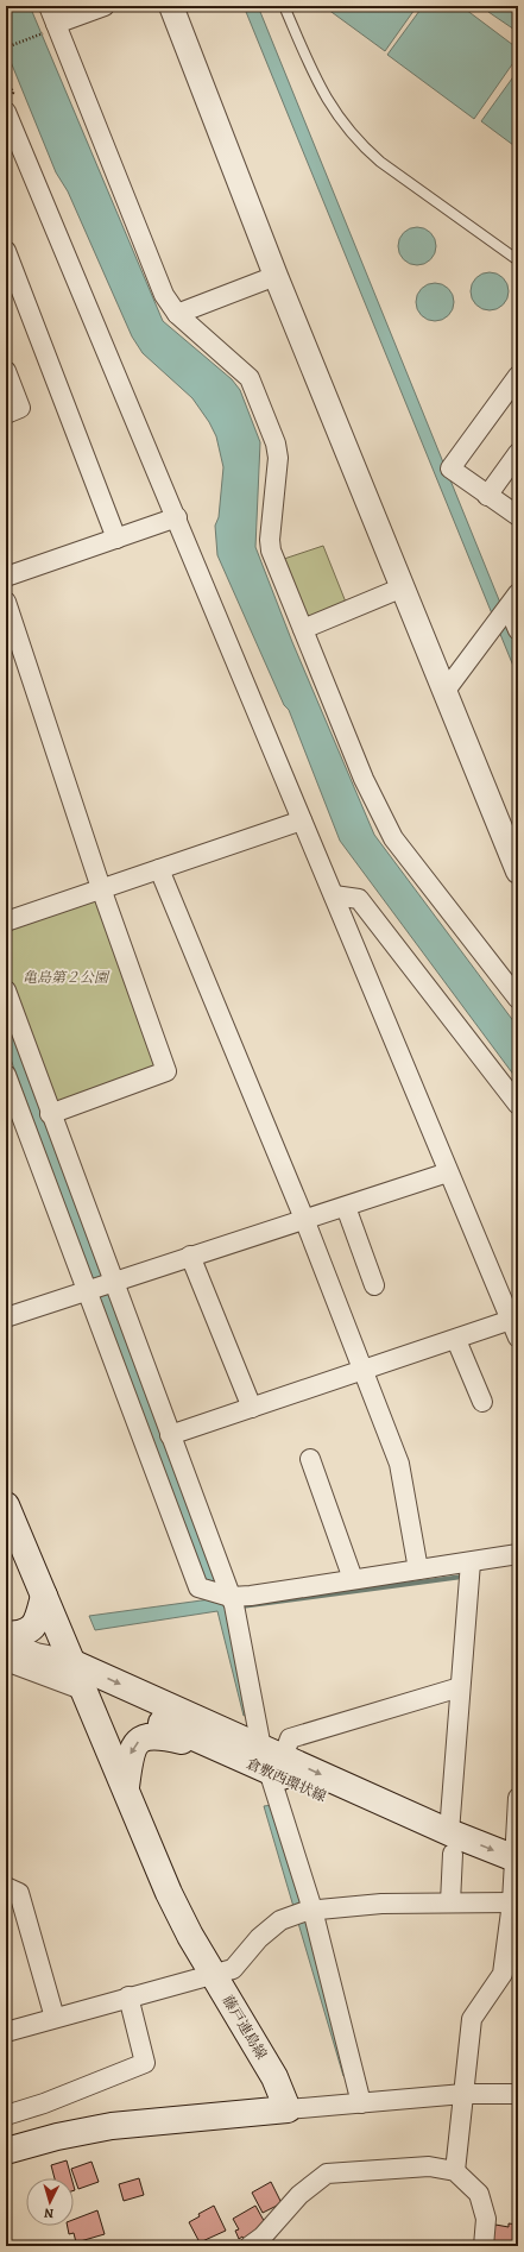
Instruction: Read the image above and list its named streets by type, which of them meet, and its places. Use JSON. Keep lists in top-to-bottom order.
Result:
{
  "streets": {
    "main road": ["倉敷西環状線", "藤戸連島線"]
  },
  "crossings": [
    ["倉敷西環状線", "藤戸連島線"]
  ],
  "parks": ["亀島第２公園"],
  "north": "bottom"
}
